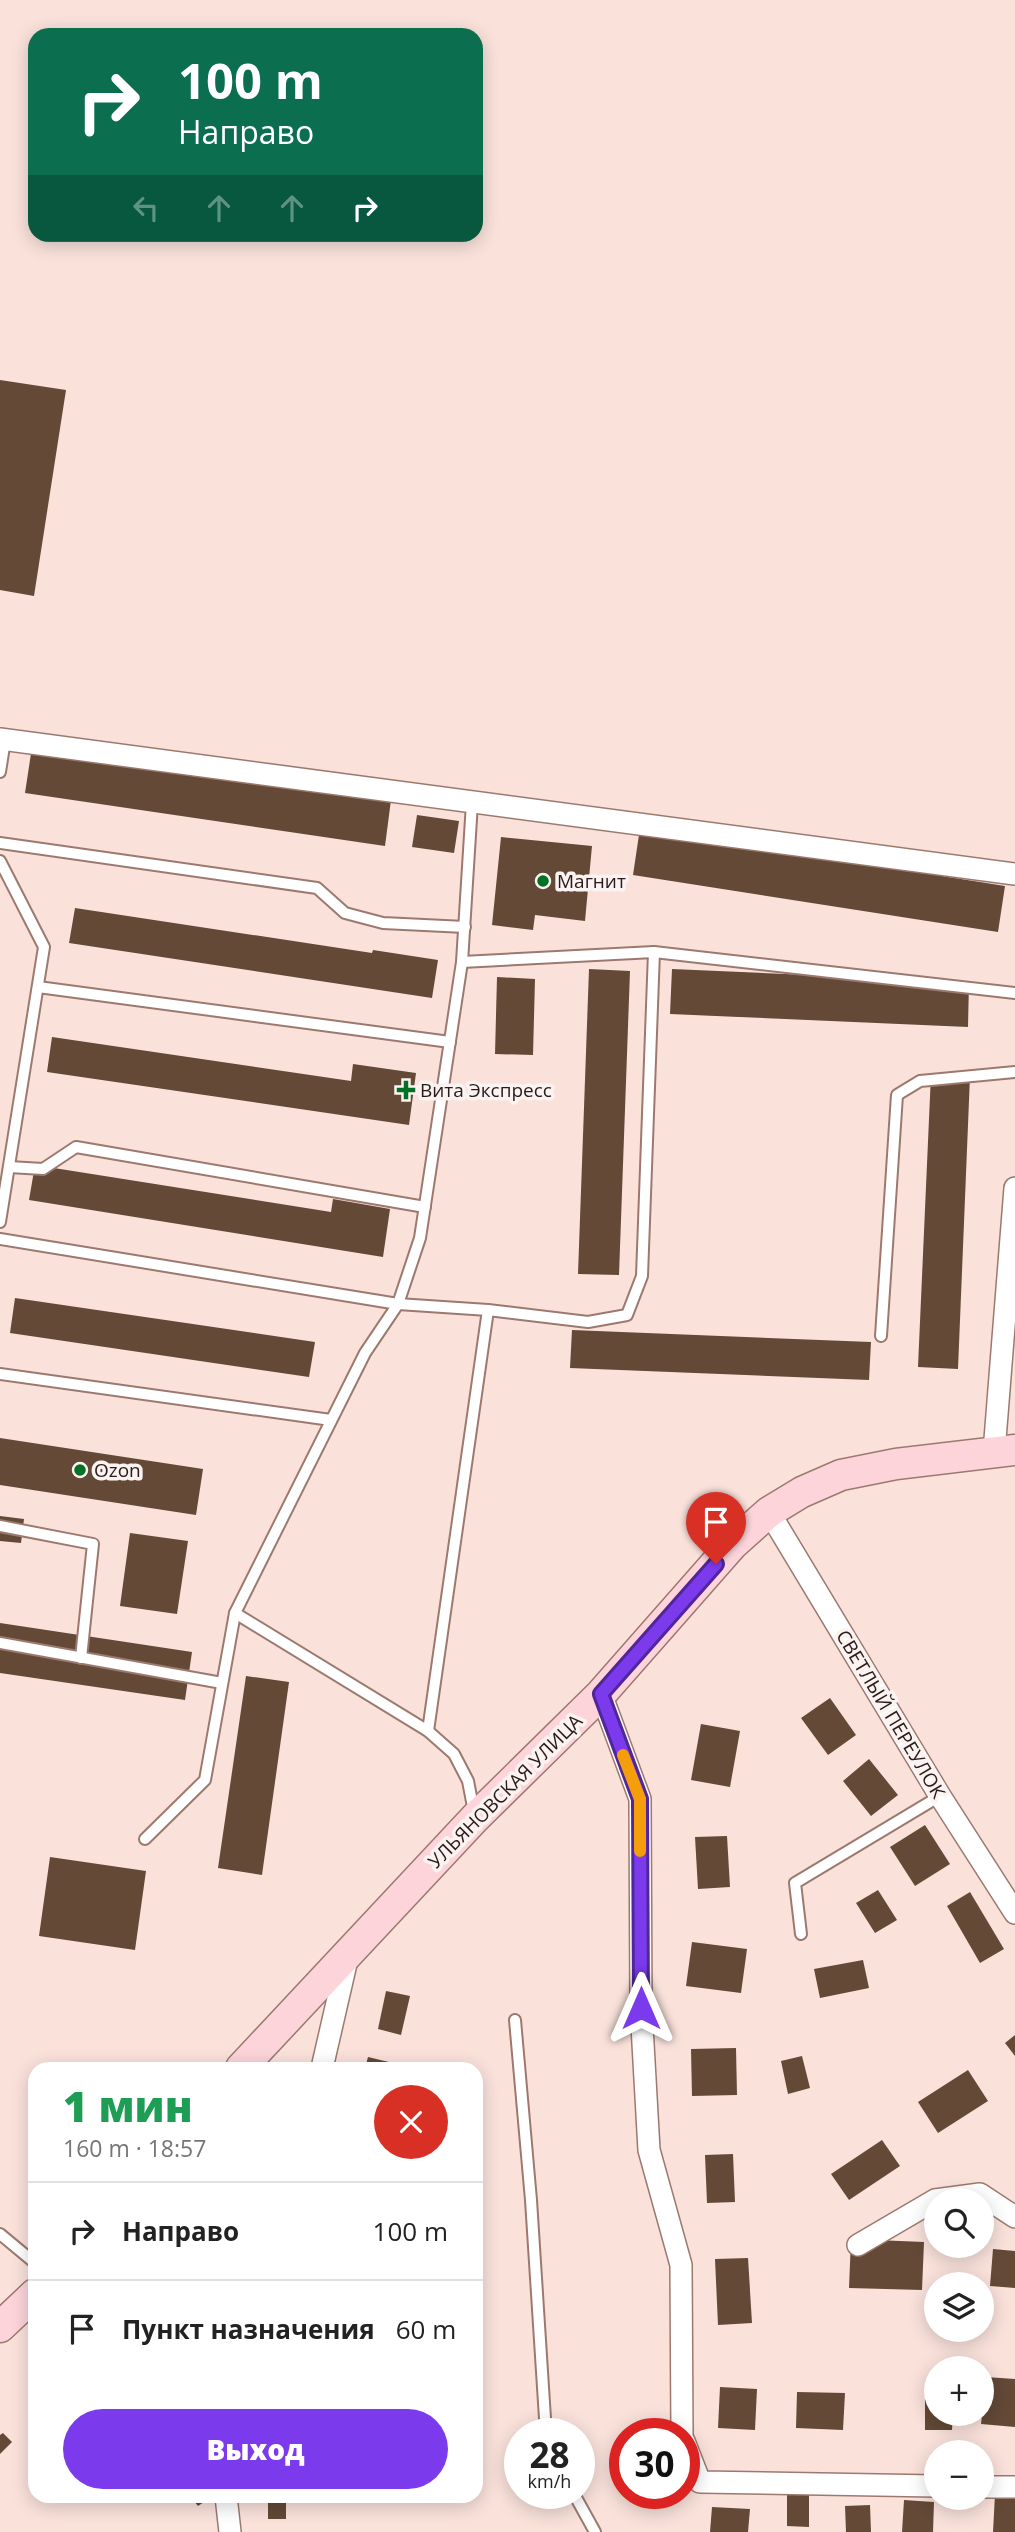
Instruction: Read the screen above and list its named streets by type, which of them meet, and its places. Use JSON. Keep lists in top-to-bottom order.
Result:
{
  "streets": {
    "street": ["СВЕТЛЫЙ ПЕРЕУЛОК", "УЛЬЯНОВСКАЯ УЛИЦА"]
  },
  "crossings": [
    ["СВЕТЛЫЙ ПЕРЕУЛОК", "УЛЬЯНОВСКАЯ УЛИЦА"]
  ],
  "places": {
    "other": ["Магнит", "Ozon"],
    "health": ["Вита Экспресс"]
  },
  "page": {
    "turn": ["100 m", "Направо"],
    "heading": ["1 мин", "160 m · 18:57"],
    "list": [
      {
        "name": "Направо",
        "value": "100 m"
      },
      {
        "name": "Пункт назначения",
        "value": "60 m"
      }
    ],
    "map_buttons": ["+", "−"],
    "buttons": "Выход",
    "speed": "28 km/h",
    "limit": "30"
  }
}
